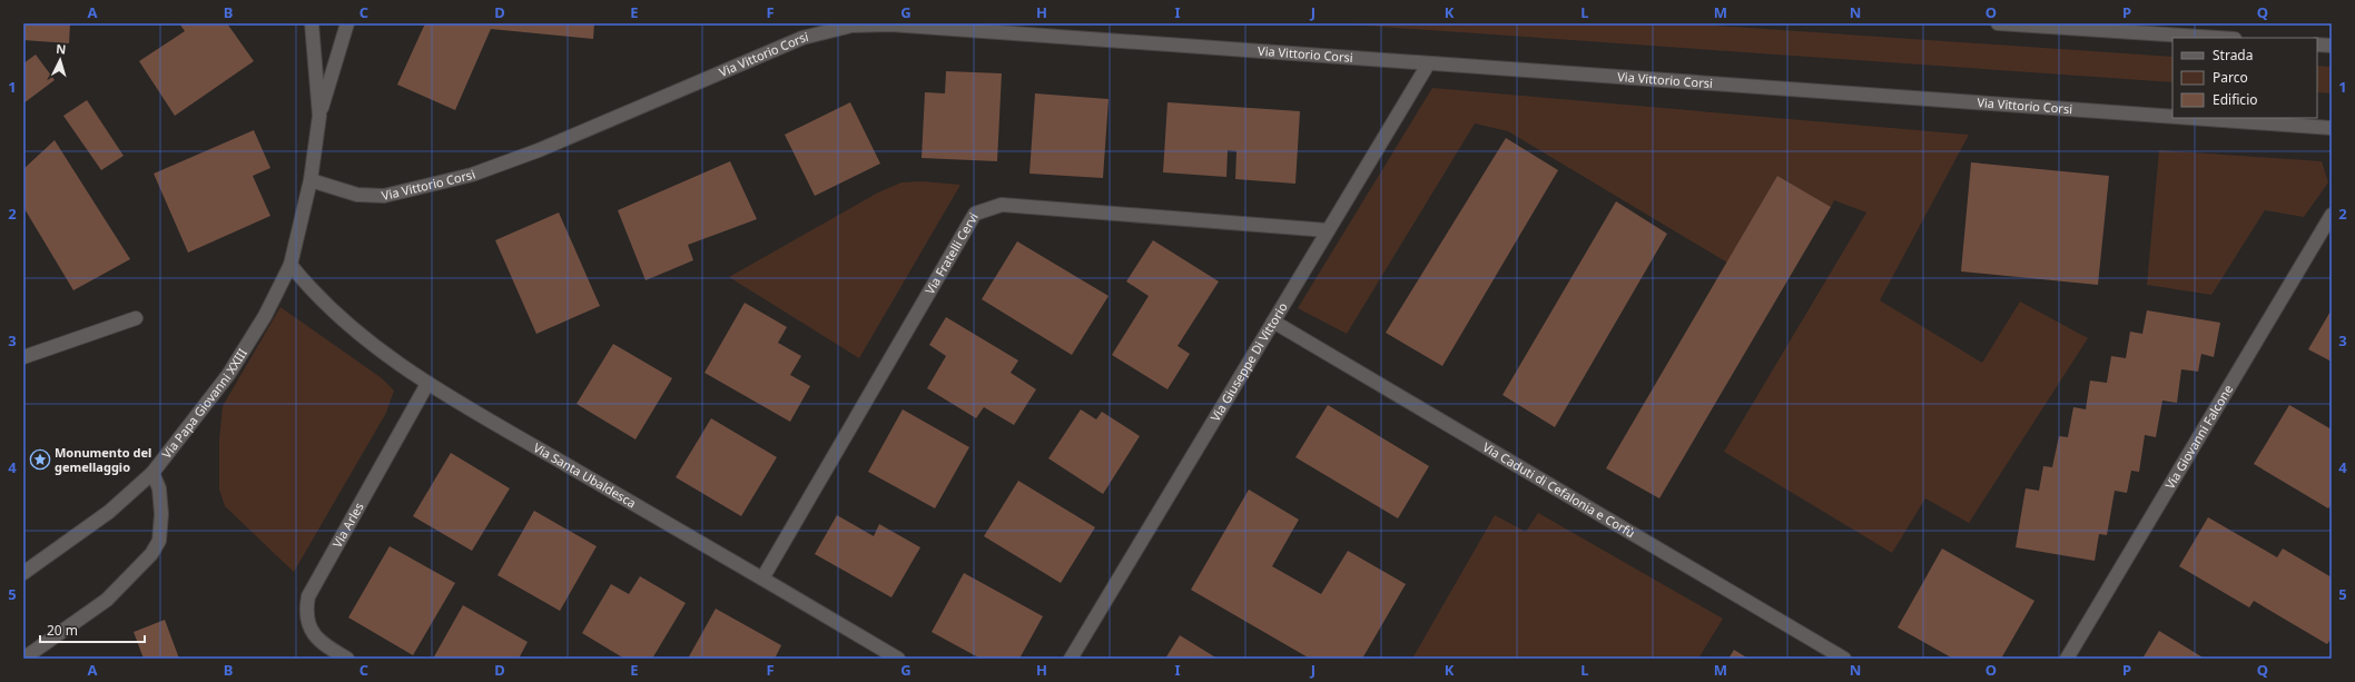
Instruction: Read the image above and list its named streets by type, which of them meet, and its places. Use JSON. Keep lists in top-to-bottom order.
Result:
{
  "streets": {
    "street": [
      "Via Vittorio Corsi",
      "Via Fratelli Cervi",
      "Via Giuseppe Di Vittorio",
      "Via Papa Giovanni XXIII",
      "Via Giovanni Falcone",
      "Via Santa Ubaldesca",
      "Via Caduti di Cefalonia e Corfù",
      "Via Arles"
    ]
  },
  "crossings": [
    ["Via Vittorio Corsi", "Via Giuseppe Di Vittorio"],
    ["Via Vittorio Corsi", "Via Papa Giovanni XXIII"],
    ["Via Fratelli Cervi", "Via Giuseppe Di Vittorio"],
    ["Via Fratelli Cervi", "Via Santa Ubaldesca"],
    ["Via Giuseppe Di Vittorio", "Via Caduti di Cefalonia e Corfù"],
    ["Via Papa Giovanni XXIII", "Via Santa Ubaldesca"],
    ["Via Santa Ubaldesca", "Via Arles"]
  ],
  "places": {
    "place": ["Monumento del gemellaggio"]
  },
  "legend": ["Strada", "Parco", "Edificio"],
  "scale_bar": "20 m",
  "north": "top",
  "grid": {
    "columns": [
      "A",
      "B",
      "C",
      "D",
      "E",
      "F",
      "G",
      "H",
      "I",
      "J",
      "K",
      "L",
      "M",
      "N",
      "O",
      "P",
      "Q"
    ],
    "rows": [
      "1",
      "2",
      "3",
      "4",
      "5"
    ]
  }
}
